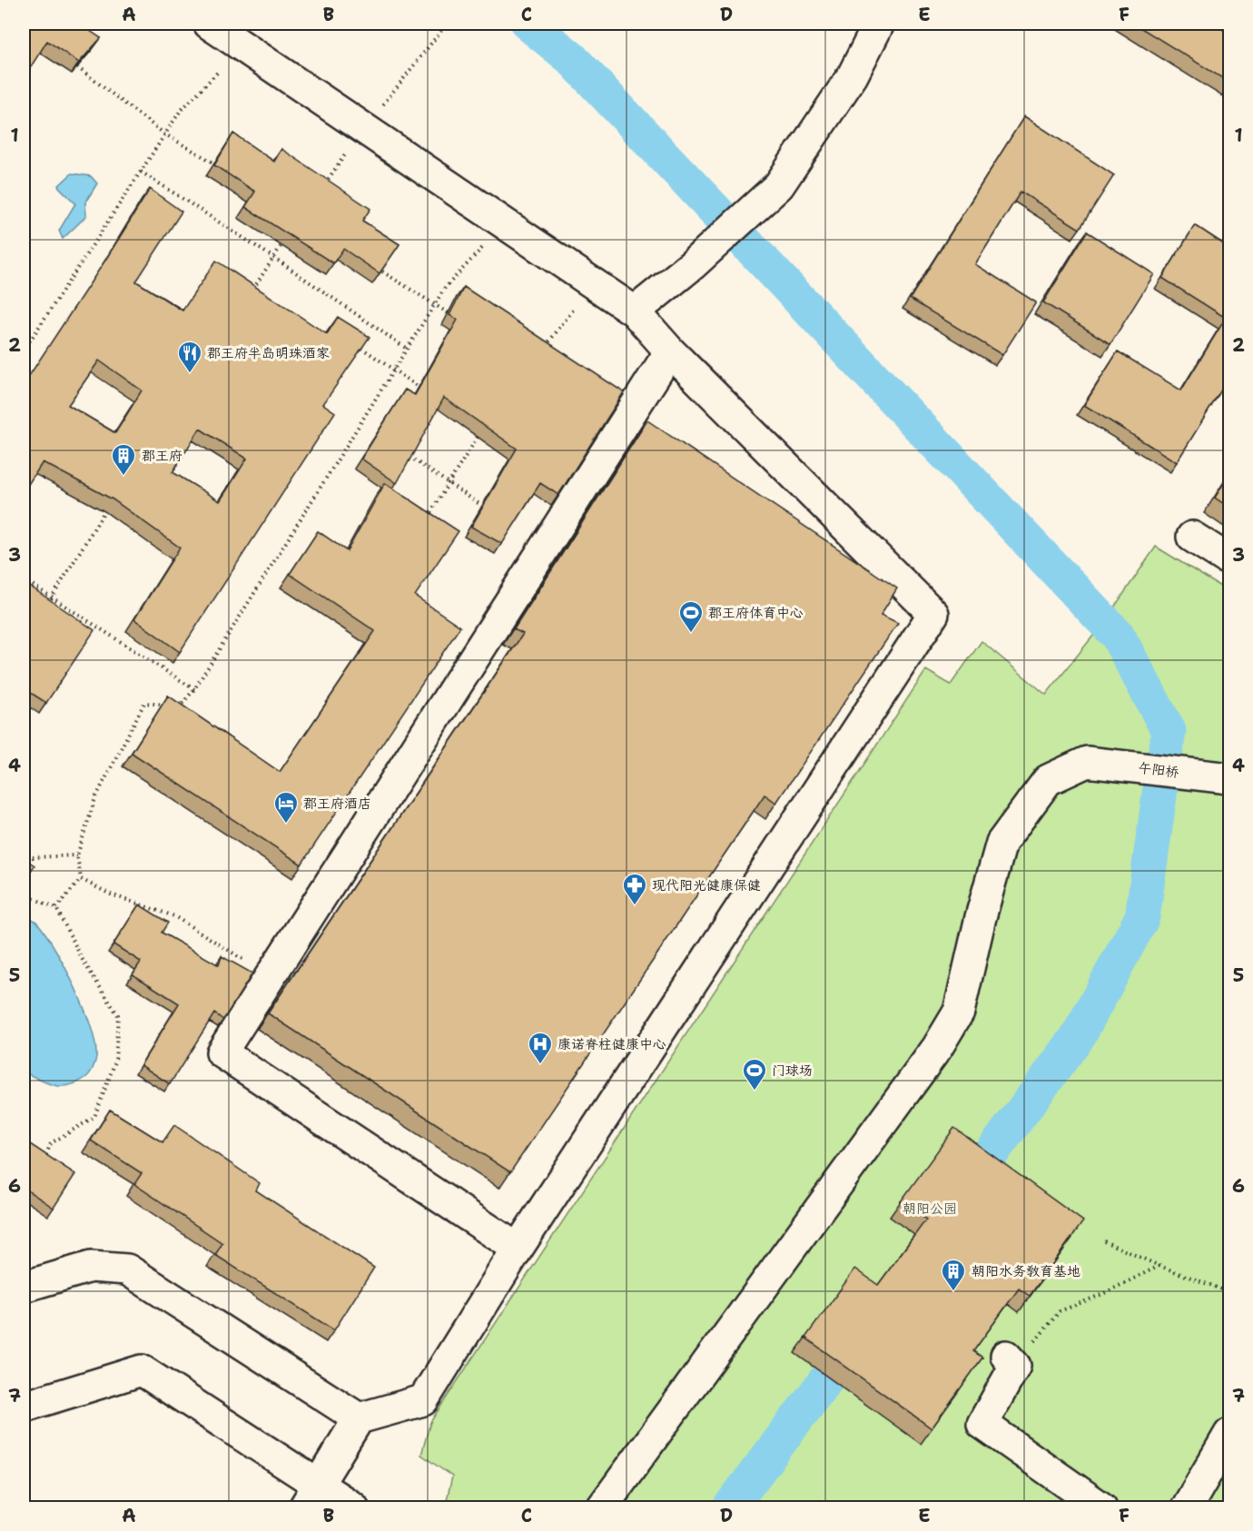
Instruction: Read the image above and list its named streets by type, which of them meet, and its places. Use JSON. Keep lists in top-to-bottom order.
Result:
{
  "streets": {
    "lane": ["午阳桥"]
  },
  "parks": ["朝阳公园"],
  "places": {
    "restaurant": ["郡王府半岛明珠酒家"],
    "building": ["郡王府", "朝阳水务教育基地"],
    "sports": ["郡王府体育中心", "门球场"],
    "hotel": ["郡王府酒店"],
    "pharmacy": ["现代阳光健康保健"],
    "hospital": ["康诺脊柱健康中心"]
  },
  "grid": {
    "columns": [
      "A",
      "B",
      "C",
      "D",
      "E",
      "F"
    ],
    "rows": [
      "1",
      "2",
      "3",
      "4",
      "5",
      "6",
      "7"
    ]
  }
}
